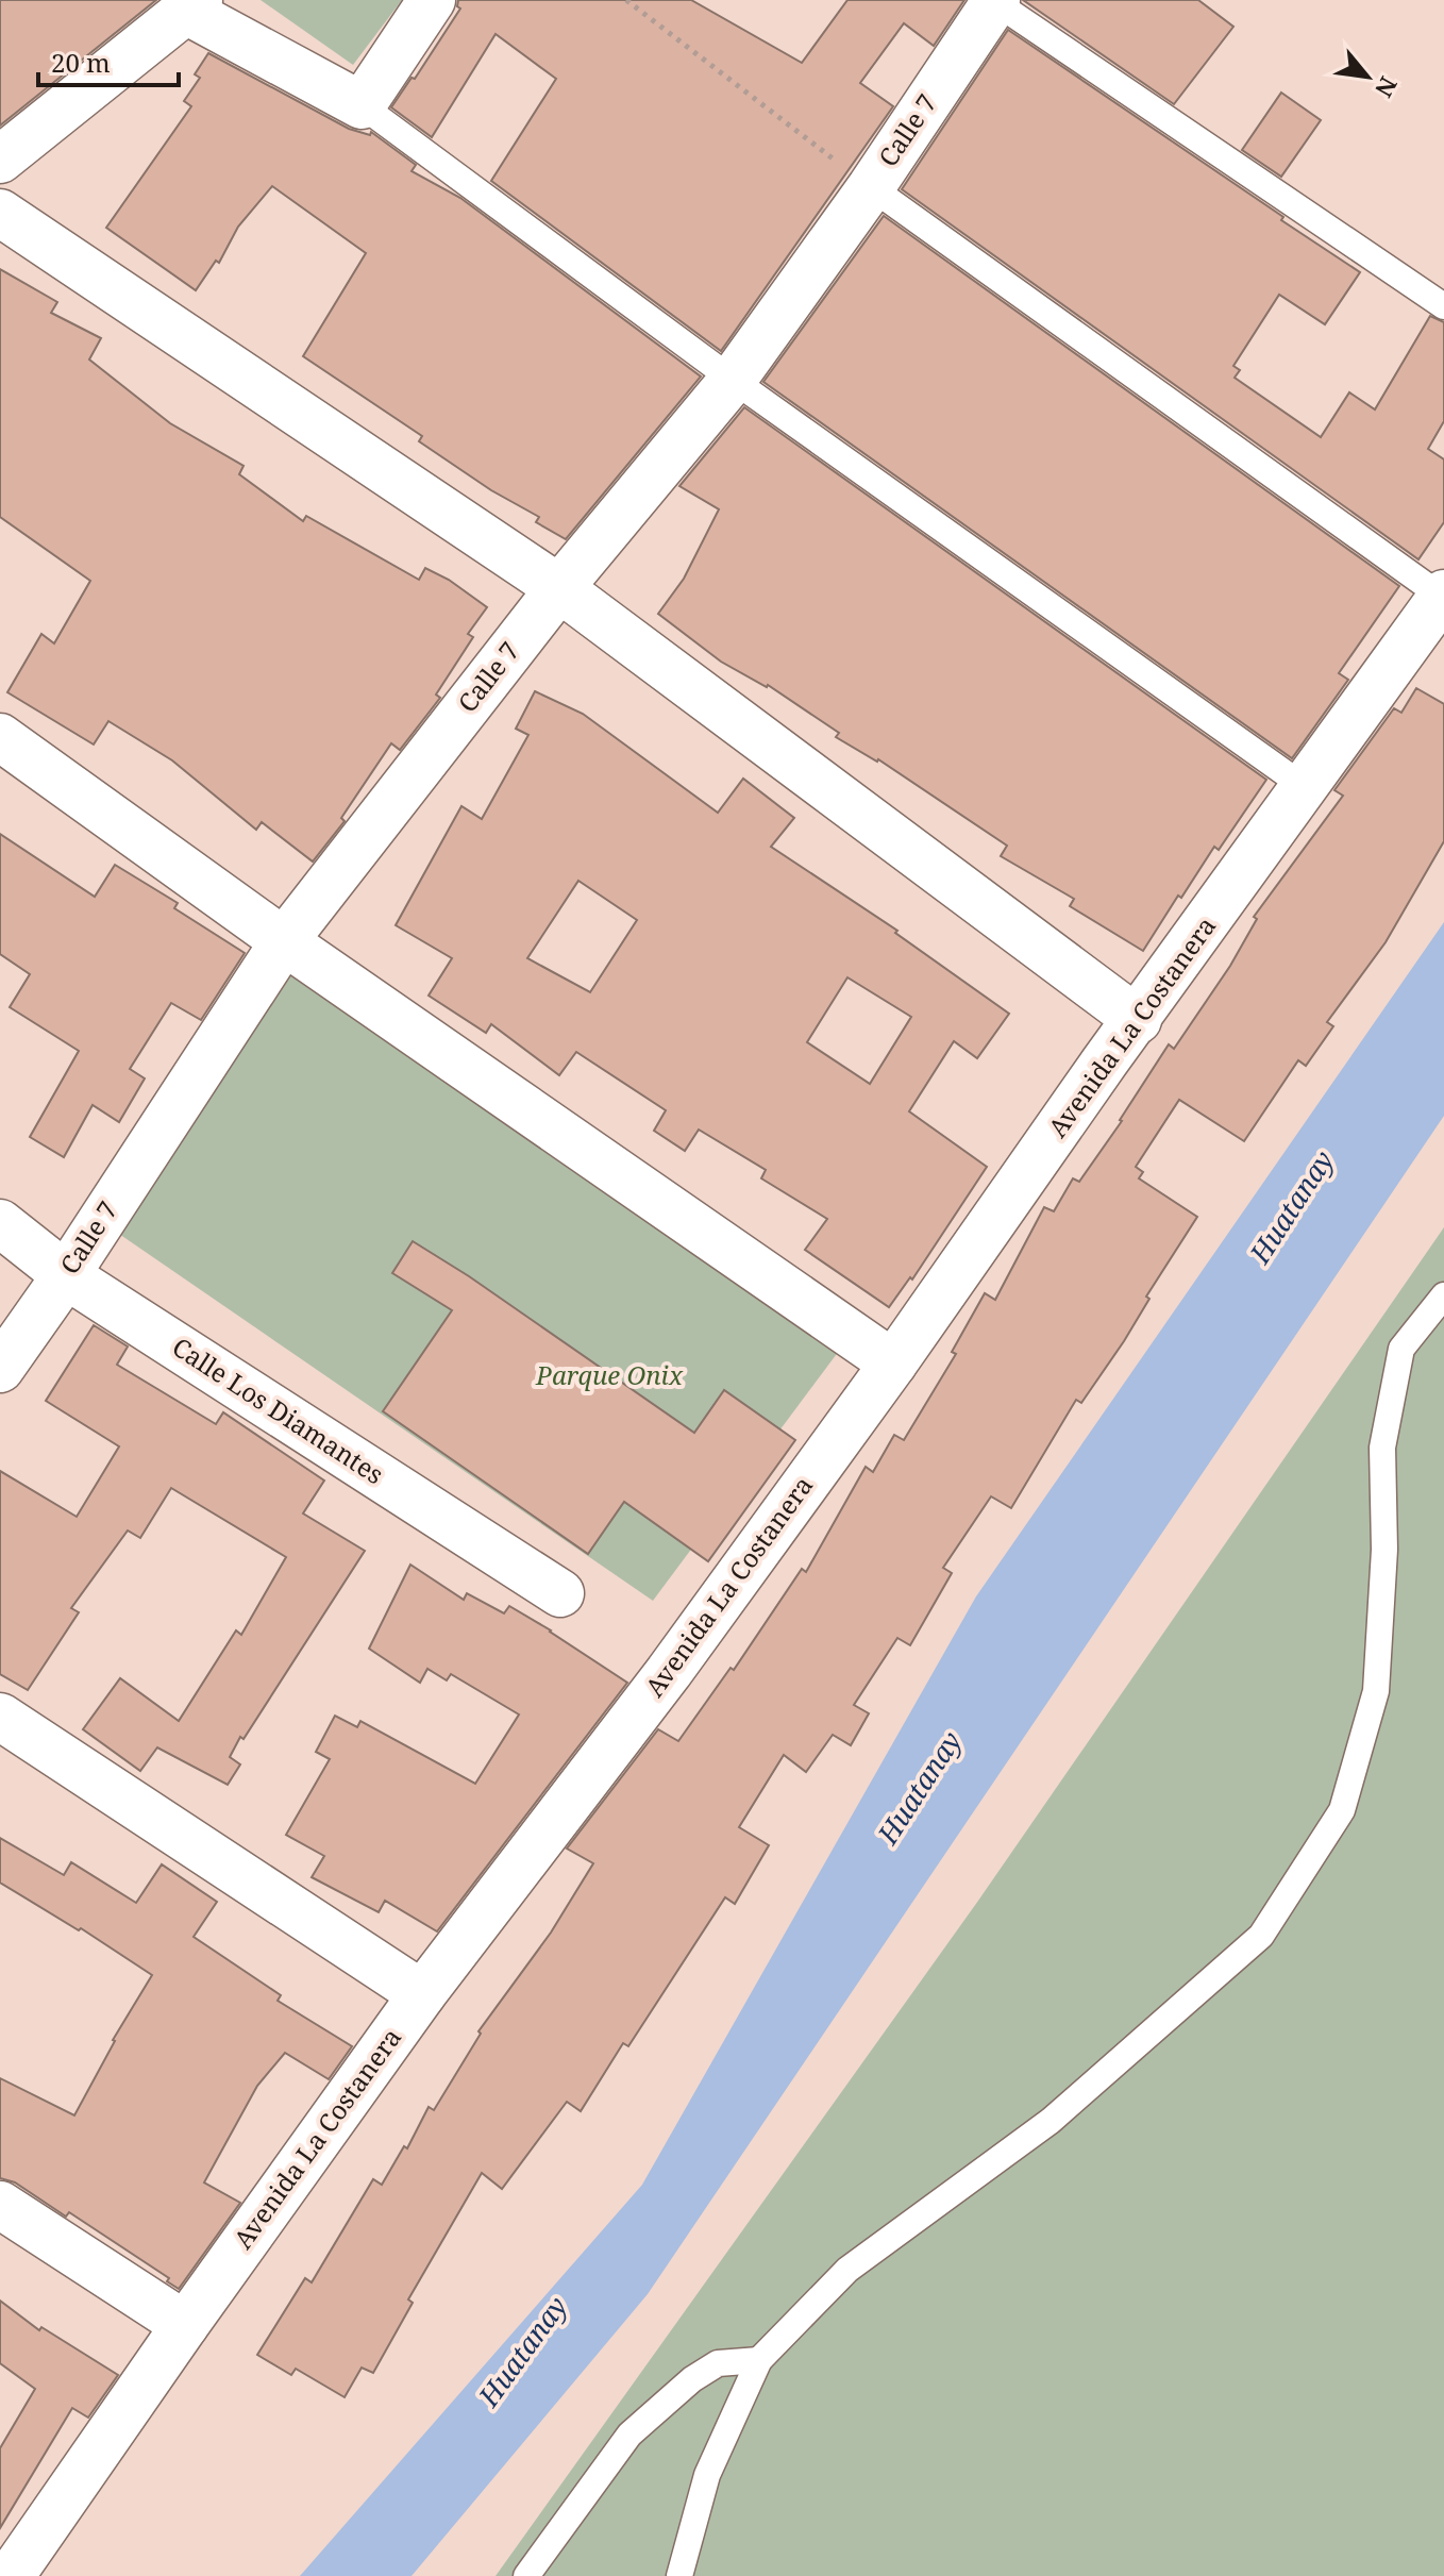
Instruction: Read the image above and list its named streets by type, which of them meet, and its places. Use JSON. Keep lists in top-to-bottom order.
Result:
{
  "streets": {
    "street": ["Calle 7", "Avenida La Costanera", "Calle Los Diamantes"]
  },
  "crossings": [
    ["Calle 7", "Calle Los Diamantes"]
  ],
  "water": ["Huatanay"],
  "parks": ["Parque Onix"],
  "scale_bar": "20 m",
  "north": "bottom right"
}
